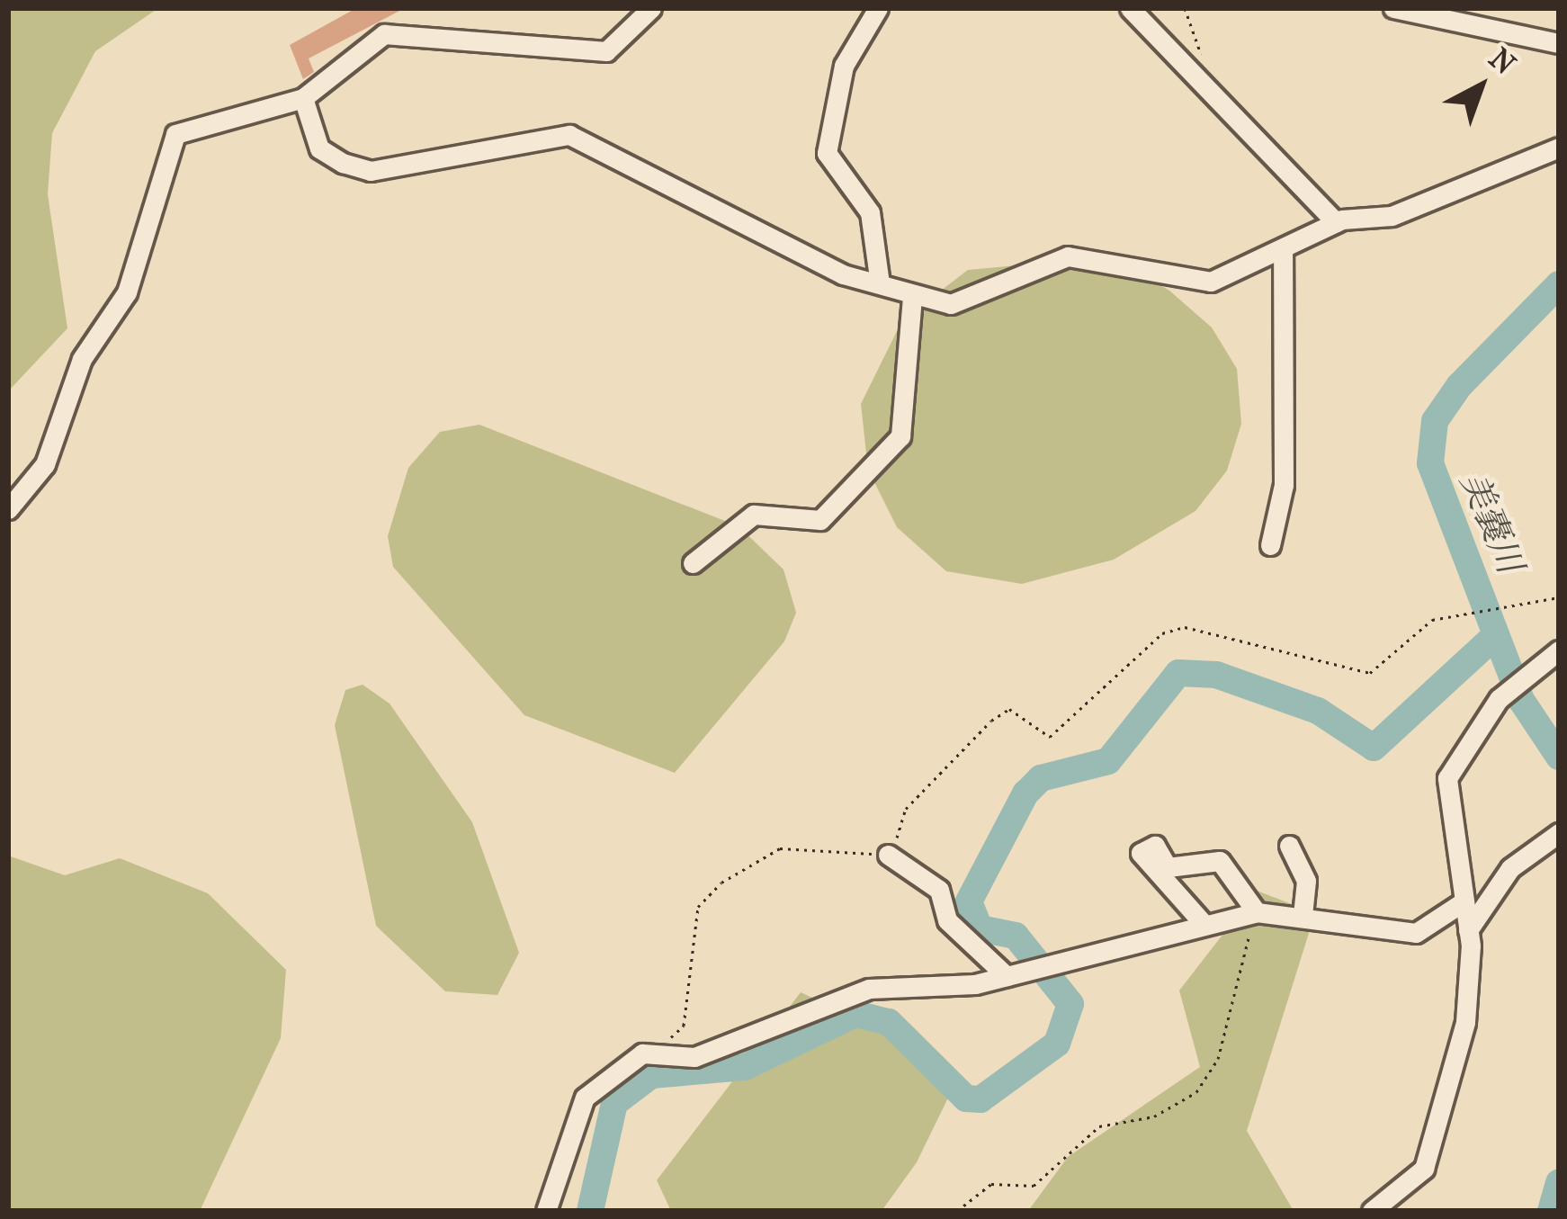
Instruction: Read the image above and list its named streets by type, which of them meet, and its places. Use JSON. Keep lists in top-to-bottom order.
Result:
{
  "water": ["美嚢川"],
  "north": "top right"
}
